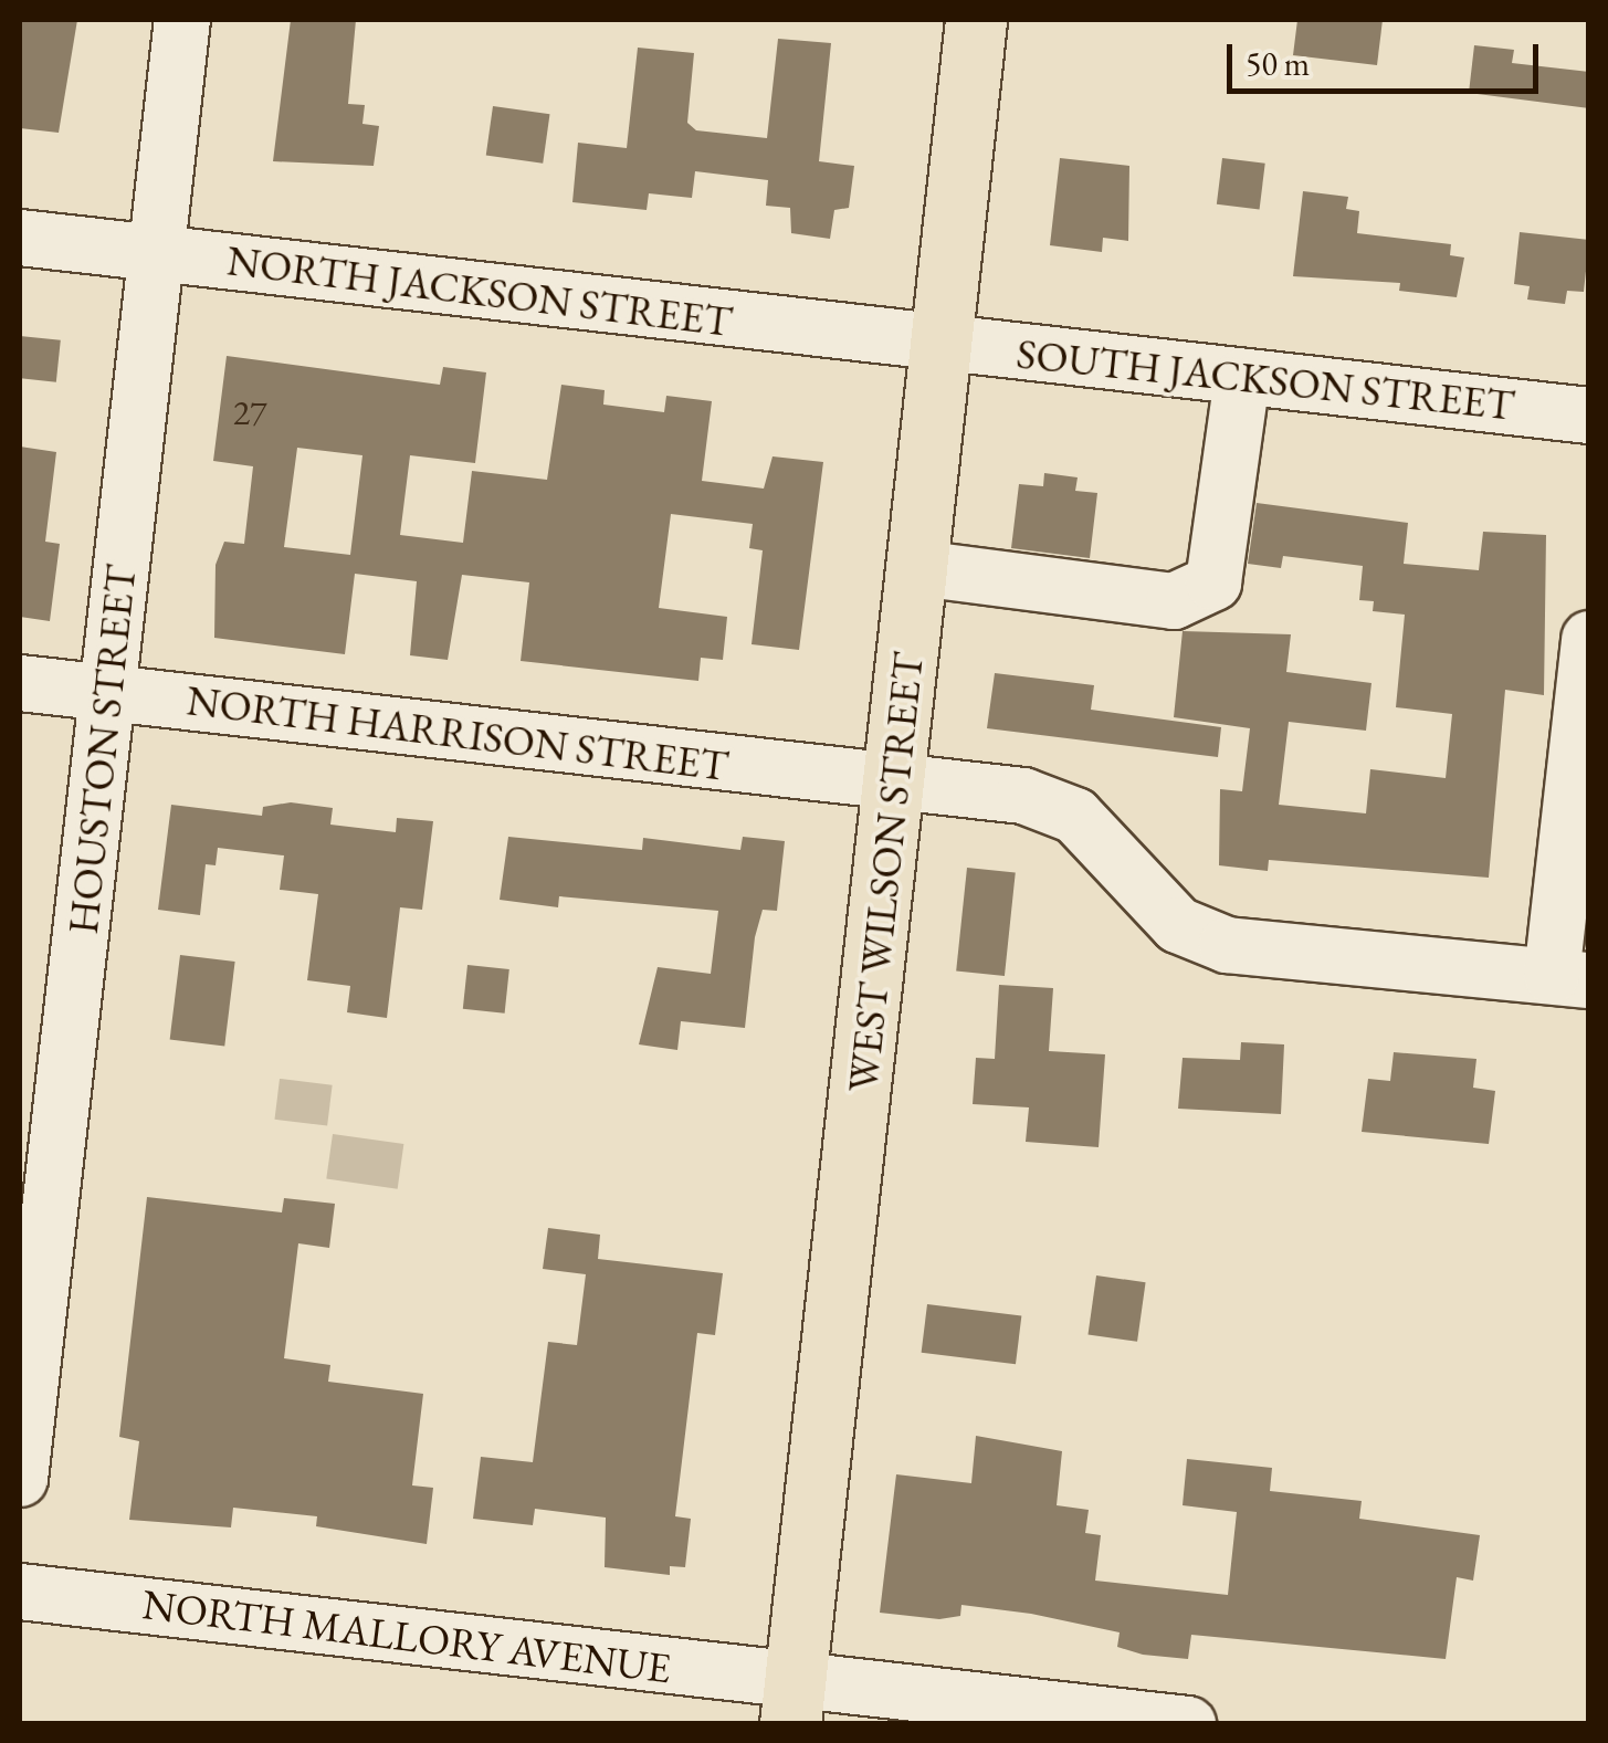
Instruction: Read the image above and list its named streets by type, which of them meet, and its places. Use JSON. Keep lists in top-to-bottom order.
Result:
{
  "streets": {
    "main road": ["WEST WILSON STREET"],
    "street": [
      "NORTH JACKSON STREET",
      "SOUTH JACKSON STREET",
      "NORTH HARRISON STREET",
      "HOUSTON STREET",
      "NORTH MALLORY AVENUE"
    ]
  },
  "crossings": [
    ["NORTH JACKSON STREET", "SOUTH JACKSON STREET"],
    ["NORTH JACKSON STREET", "HOUSTON STREET"],
    ["NORTH JACKSON STREET", "WEST WILSON STREET"],
    ["SOUTH JACKSON STREET", "WEST WILSON STREET"],
    ["NORTH HARRISON STREET", "HOUSTON STREET"],
    ["NORTH HARRISON STREET", "WEST WILSON STREET"],
    ["WEST WILSON STREET", "NORTH MALLORY AVENUE"]
  ],
  "house_numbers": ["27"],
  "scale_bar": "50 m"
}
